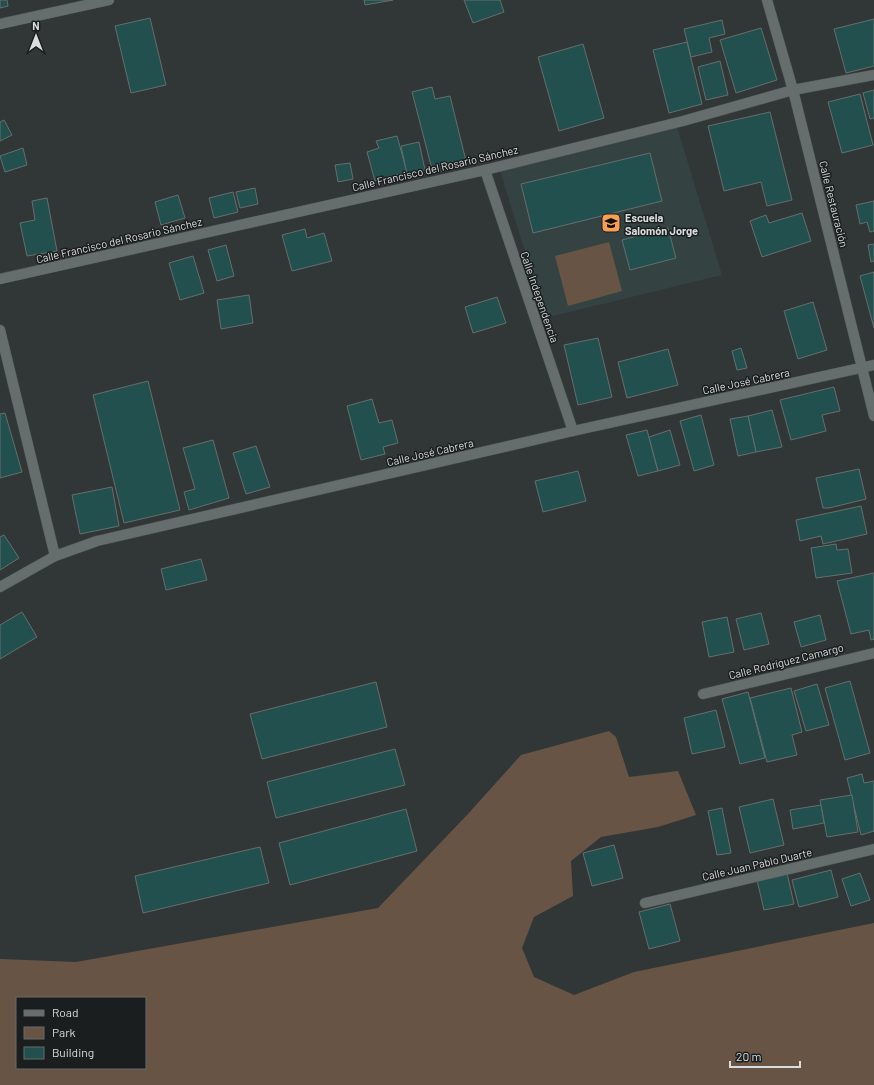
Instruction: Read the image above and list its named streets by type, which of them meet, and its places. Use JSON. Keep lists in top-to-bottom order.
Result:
{
  "streets": {
    "street": [
      "Calle Francisco del Rosario Sánchez",
      "Calle Restauración",
      "Calle Independencia",
      "Calle José Cabrera",
      "Calle Rodríguez Camargo",
      "Calle Juan Pablo Duarte"
    ]
  },
  "crossings": [
    ["Calle Francisco del Rosario Sánchez", "Calle Restauración"],
    ["Calle Francisco del Rosario Sánchez", "Calle Independencia"],
    ["Calle Restauración", "Calle José Cabrera"],
    ["Calle Independencia", "Calle José Cabrera"]
  ],
  "places": {
    "school or university": ["Escuela Salomón Jorge"]
  },
  "legend": ["Road", "Park", "Building"],
  "scale_bar": "20 m",
  "north": "top"
}
